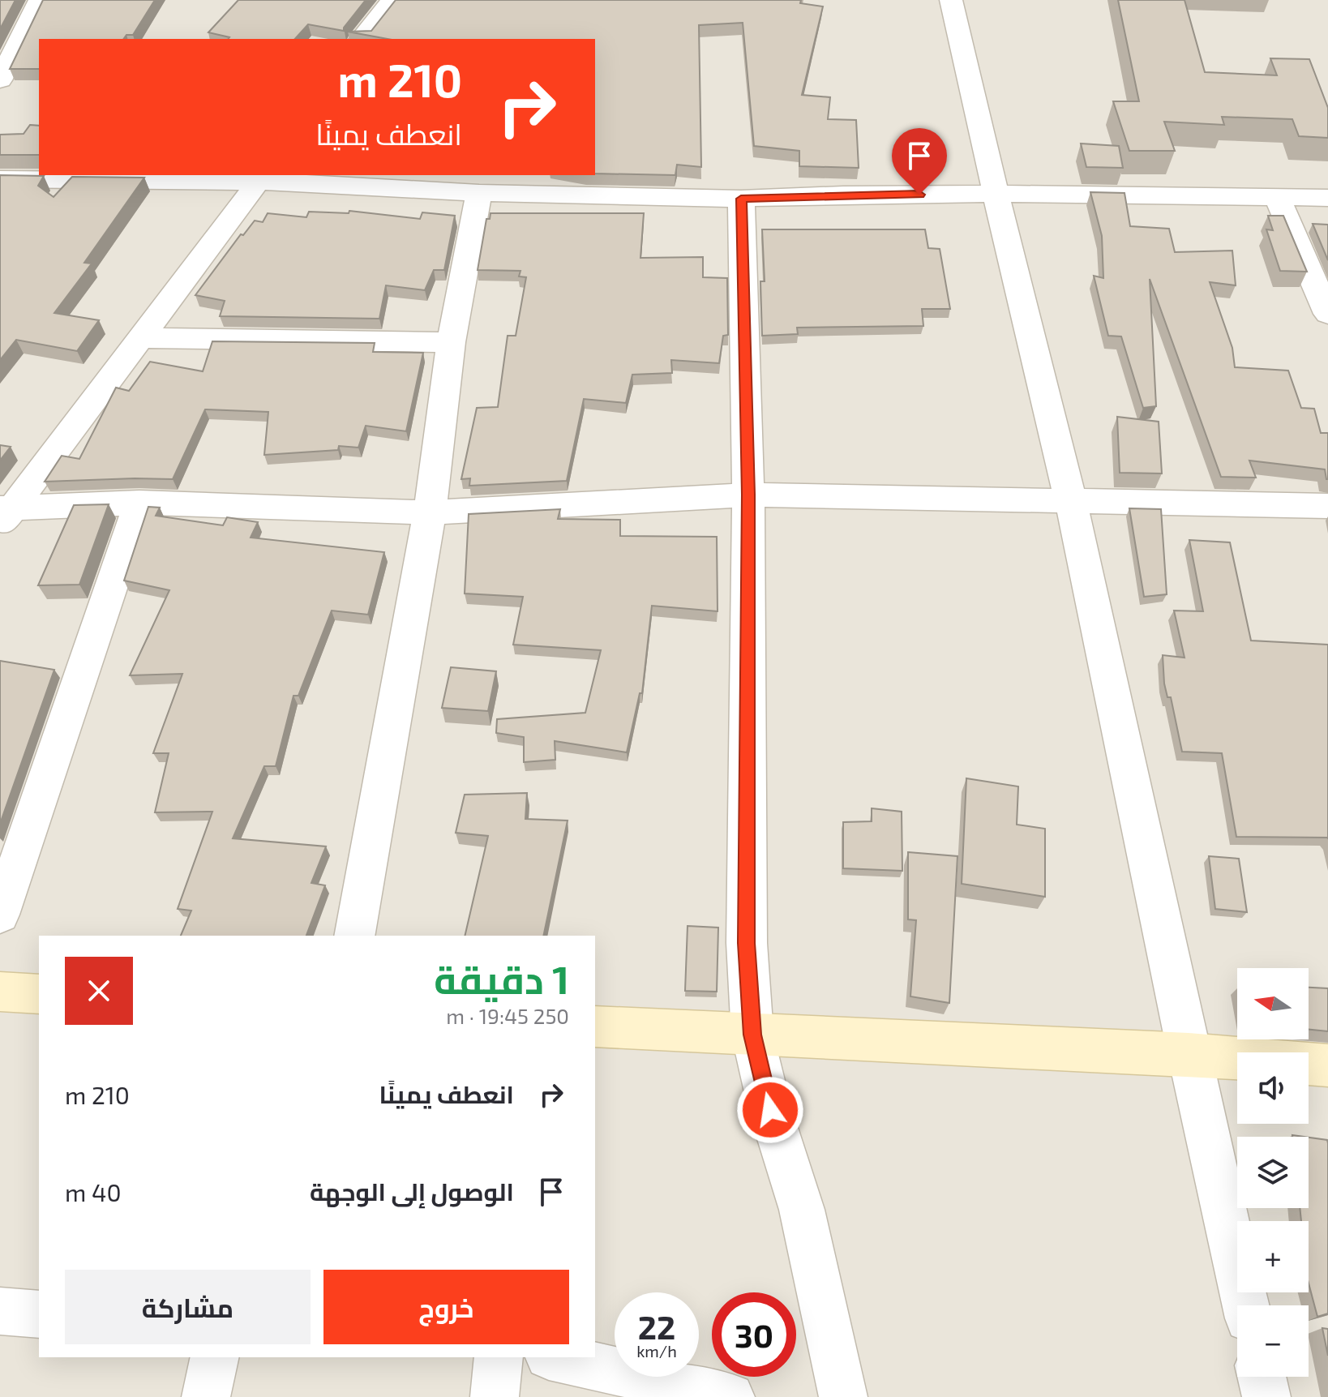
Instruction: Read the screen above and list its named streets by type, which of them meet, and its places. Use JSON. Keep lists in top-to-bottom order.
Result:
{
  "north": "left",
  "page": {
    "turn": ["210 m", "انعطف يمينًا"],
    "heading": ["1 دقيقة", "250 m · 19:45"],
    "map_buttons": ["+", "−"],
    "list": [
      {
        "name": "انعطف يمينًا",
        "value": "210 m"
      },
      {
        "name": "الوصول إلى الوجهة",
        "value": "40 m"
      }
    ],
    "buttons": ["خروج", "مشاركة"],
    "speed": "22 km/h",
    "limit": "30"
  }
}
